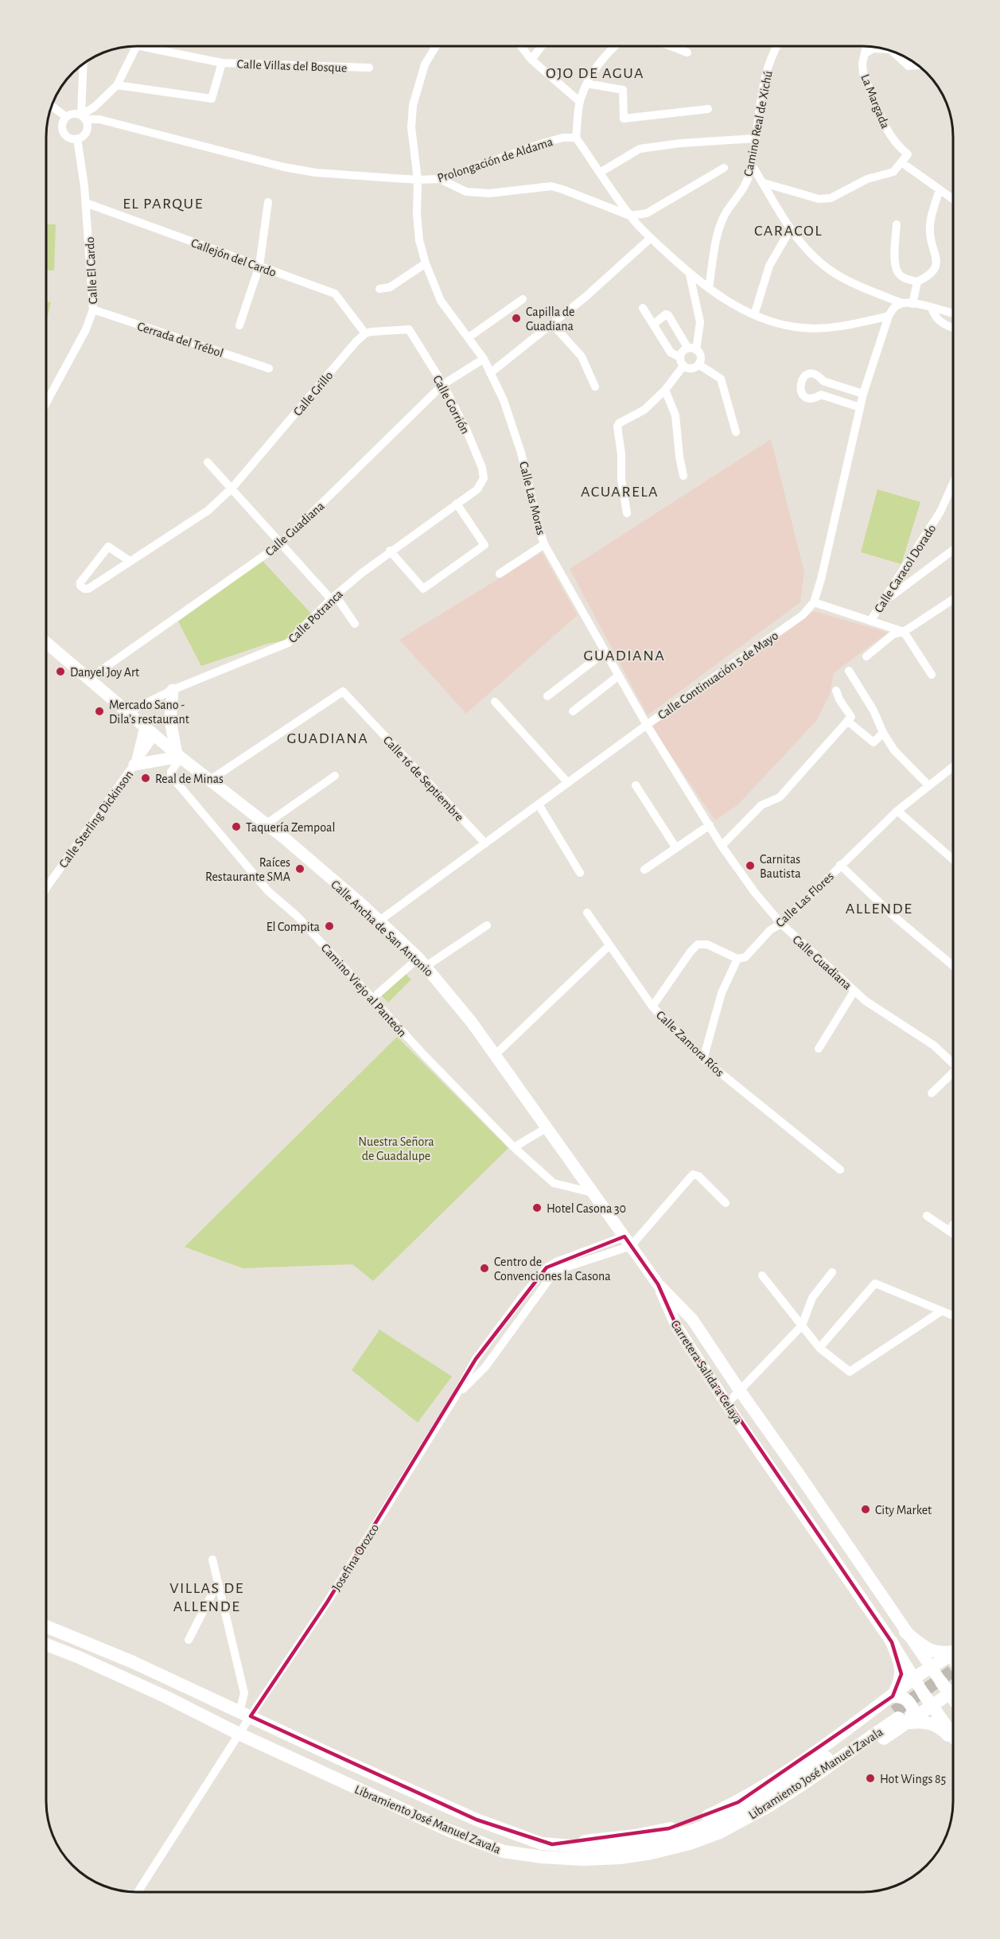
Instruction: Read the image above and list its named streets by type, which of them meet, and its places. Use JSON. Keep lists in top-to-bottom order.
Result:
{
  "streets": {
    "main road": ["Calle Ancha de San Antonio", "Carretera Salida a Celaya", "Libramiento José Manuel Zavala"],
    "street": [
      "Calle Villas del Bosque",
      "La Margada",
      "Camino Real de Xichú",
      "Prolongación de Aldama",
      "Callejón del Cardo",
      "Calle El Cardo",
      "Cerrada del Trébol",
      "Calle Grillo",
      "Calle Gorrión",
      "Calle Las Moras",
      "Calle Guadiana",
      "Calle Caracol Dorado",
      "Calle Potranca",
      "Calle Continuación 5 de Mayo",
      "Calle 16 de Septiembre",
      "Calle Sterling Dickinson",
      "Calle Las Flores",
      "Camino Viejo al Panteón",
      "Calle Zamora Ríos",
      "Josefina Orozco"
    ]
  },
  "crossings": [
    ["Prolongación de Aldama", "Calle El Cardo"],
    ["Prolongación de Aldama", "Calle Las Moras"],
    ["Callejón del Cardo", "Calle El Cardo"],
    ["Callejón del Cardo", "Calle Grillo"],
    ["Callejón del Cardo", "Calle Gorrión"],
    ["Calle El Cardo", "Cerrada del Trébol"],
    ["Calle Grillo", "Calle Gorrión"],
    ["Calle Gorrión", "Calle Guadiana"],
    ["Calle Gorrión", "Calle Potranca"],
    ["Calle Las Moras", "Calle Guadiana"],
    ["Calle Las Moras", "Calle Continuación 5 de Mayo"],
    ["Calle Guadiana", "Calle Las Flores"],
    ["Calle Guadiana", "Calle Ancha de San Antonio"],
    ["Calle Potranca", "Calle Ancha de San Antonio"],
    ["Calle Continuación 5 de Mayo", "Calle 16 de Septiembre"],
    ["Calle Continuación 5 de Mayo", "Calle Ancha de San Antonio"],
    ["Calle 16 de Septiembre", "Calle Ancha de San Antonio"],
    ["Calle Ancha de San Antonio", "Camino Viejo al Panteón"],
    ["Calle Ancha de San Antonio", "Carretera Salida a Celaya"],
    ["Calle Ancha de San Antonio", "Josefina Orozco"],
    ["Josefina Orozco", "Libramiento José Manuel Zavala"]
  ],
  "districts": [
    "OJO DE AGUA",
    "EL PARQUE",
    "CARACOL",
    "ACUARELA",
    "GUADIANA",
    "GUADIANA",
    "ALLENDE",
    "VILLAS DE ALLENDE"
  ],
  "parks": ["Nuestra Señora de Guadalupe"],
  "places": [
    "Capilla de Guadiana",
    "Danyel Joy Art",
    "Mercado Sano - Dila’s restaurant",
    "Real de Minas",
    "Taquería Zempoal",
    "Carnitas Bautista",
    "Raíces Restaurante SMA",
    "El Compita",
    "Hotel Casona 30",
    "Centro de Convenciones la Casona",
    "City Market",
    "Hot Wings 85"
  ]
}
